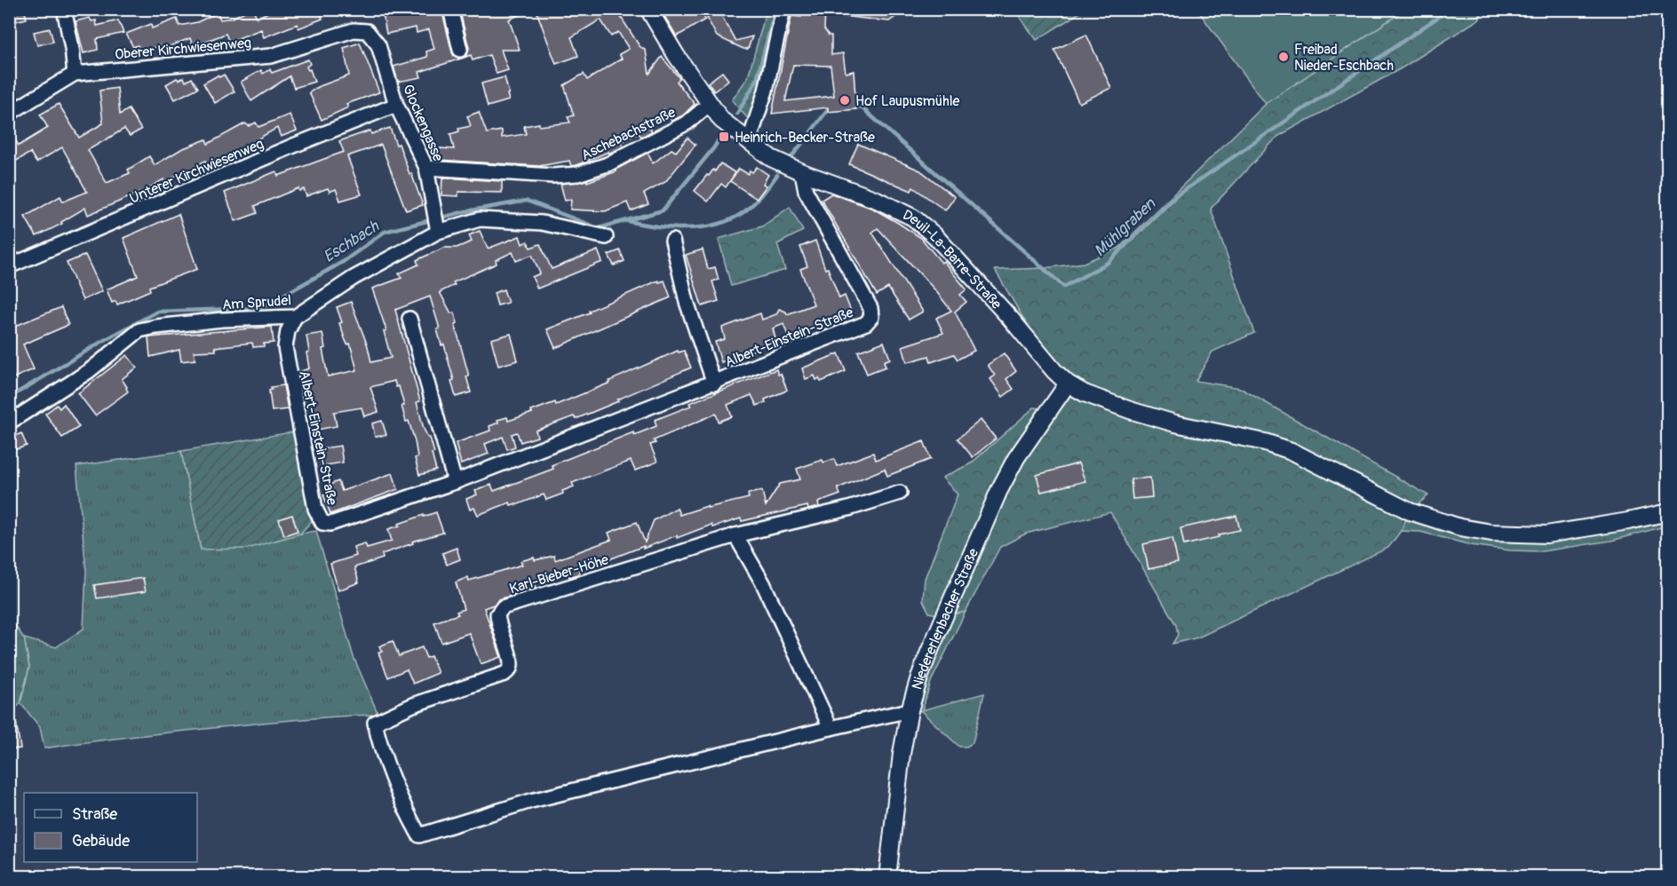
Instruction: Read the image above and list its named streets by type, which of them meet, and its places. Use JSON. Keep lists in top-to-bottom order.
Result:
{
  "streets": {
    "street": [
      "Oberer Kirchwiesenweg",
      "Glockengasse",
      "Aschebachstraße",
      "Unterer Kirchwiesenweg",
      "Deuil-La-Barre-Straße",
      "Am Sprudel",
      "Albert-Einstein-Straße",
      "Karl-Bieber-Höhe",
      "Niedererlenbacher Straße"
    ]
  },
  "crossings": [
    ["Oberer Kirchwiesenweg", "Glockengasse"],
    ["Glockengasse", "Aschebachstraße"],
    ["Glockengasse", "Unterer Kirchwiesenweg"],
    ["Glockengasse", "Am Sprudel"],
    ["Aschebachstraße", "Deuil-La-Barre-Straße"],
    ["Deuil-La-Barre-Straße", "Albert-Einstein-Straße"],
    ["Deuil-La-Barre-Straße", "Niedererlenbacher Straße"],
    ["Am Sprudel", "Albert-Einstein-Straße"]
  ],
  "water": ["Mühlgraben", "Eschbach"],
  "places": {
    "other": ["Freibad Nieder-Eschbach", "Hof Laupusmühle"],
    "transit": ["Heinrich-Becker-Straße"]
  },
  "legend": ["Straße", "Gebäude"]
}
